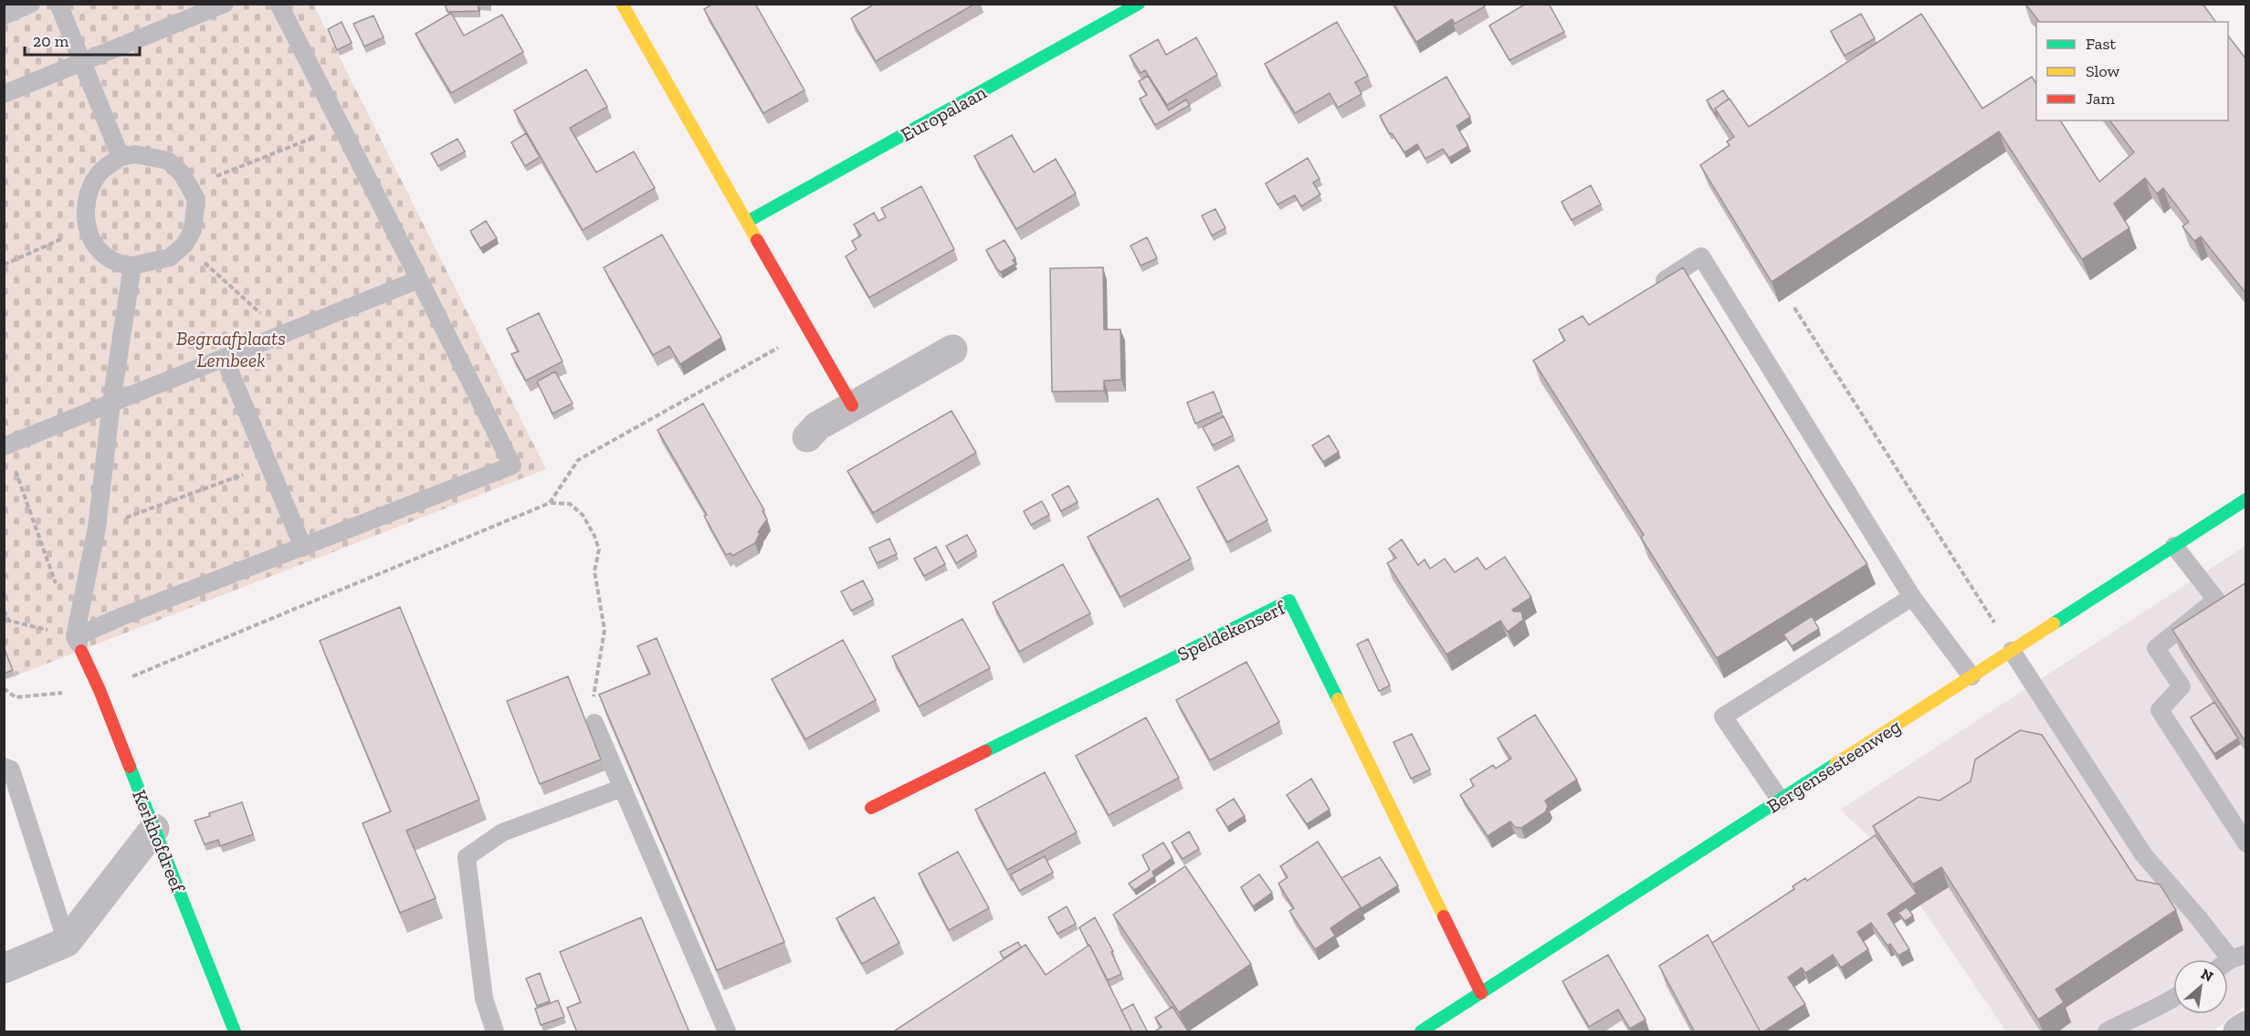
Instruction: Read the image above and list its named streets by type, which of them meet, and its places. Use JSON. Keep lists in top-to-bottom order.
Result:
{
  "streets": {
    "street": [
      "Europalaan",
      "Speldekenserf",
      "Bergensesteenweg",
      "Kerkhofdreef"
    ]
  },
  "crossings": [
    ["Speldekenserf", "Bergensesteenweg"]
  ],
  "parks": ["Begraafplaats Lembeek"],
  "legend": ["Fast", "Slow", "Jam"],
  "scale_bar": "20 m",
  "north": "top right"
}
